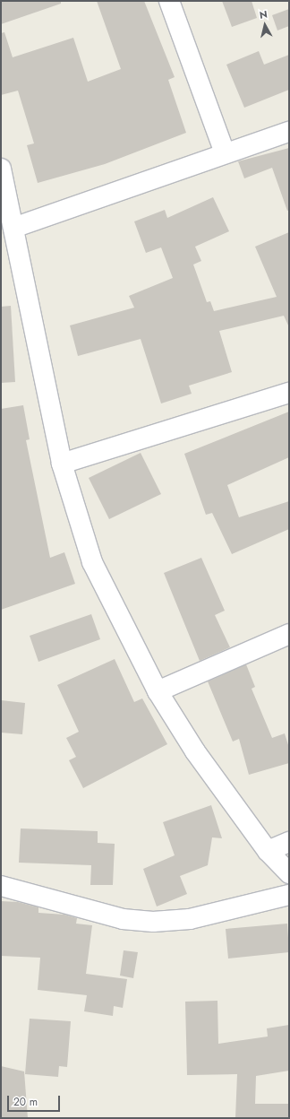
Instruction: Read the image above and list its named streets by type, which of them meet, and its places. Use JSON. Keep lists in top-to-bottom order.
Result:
{
  "scale_bar": "20 m",
  "north": "top"
}
